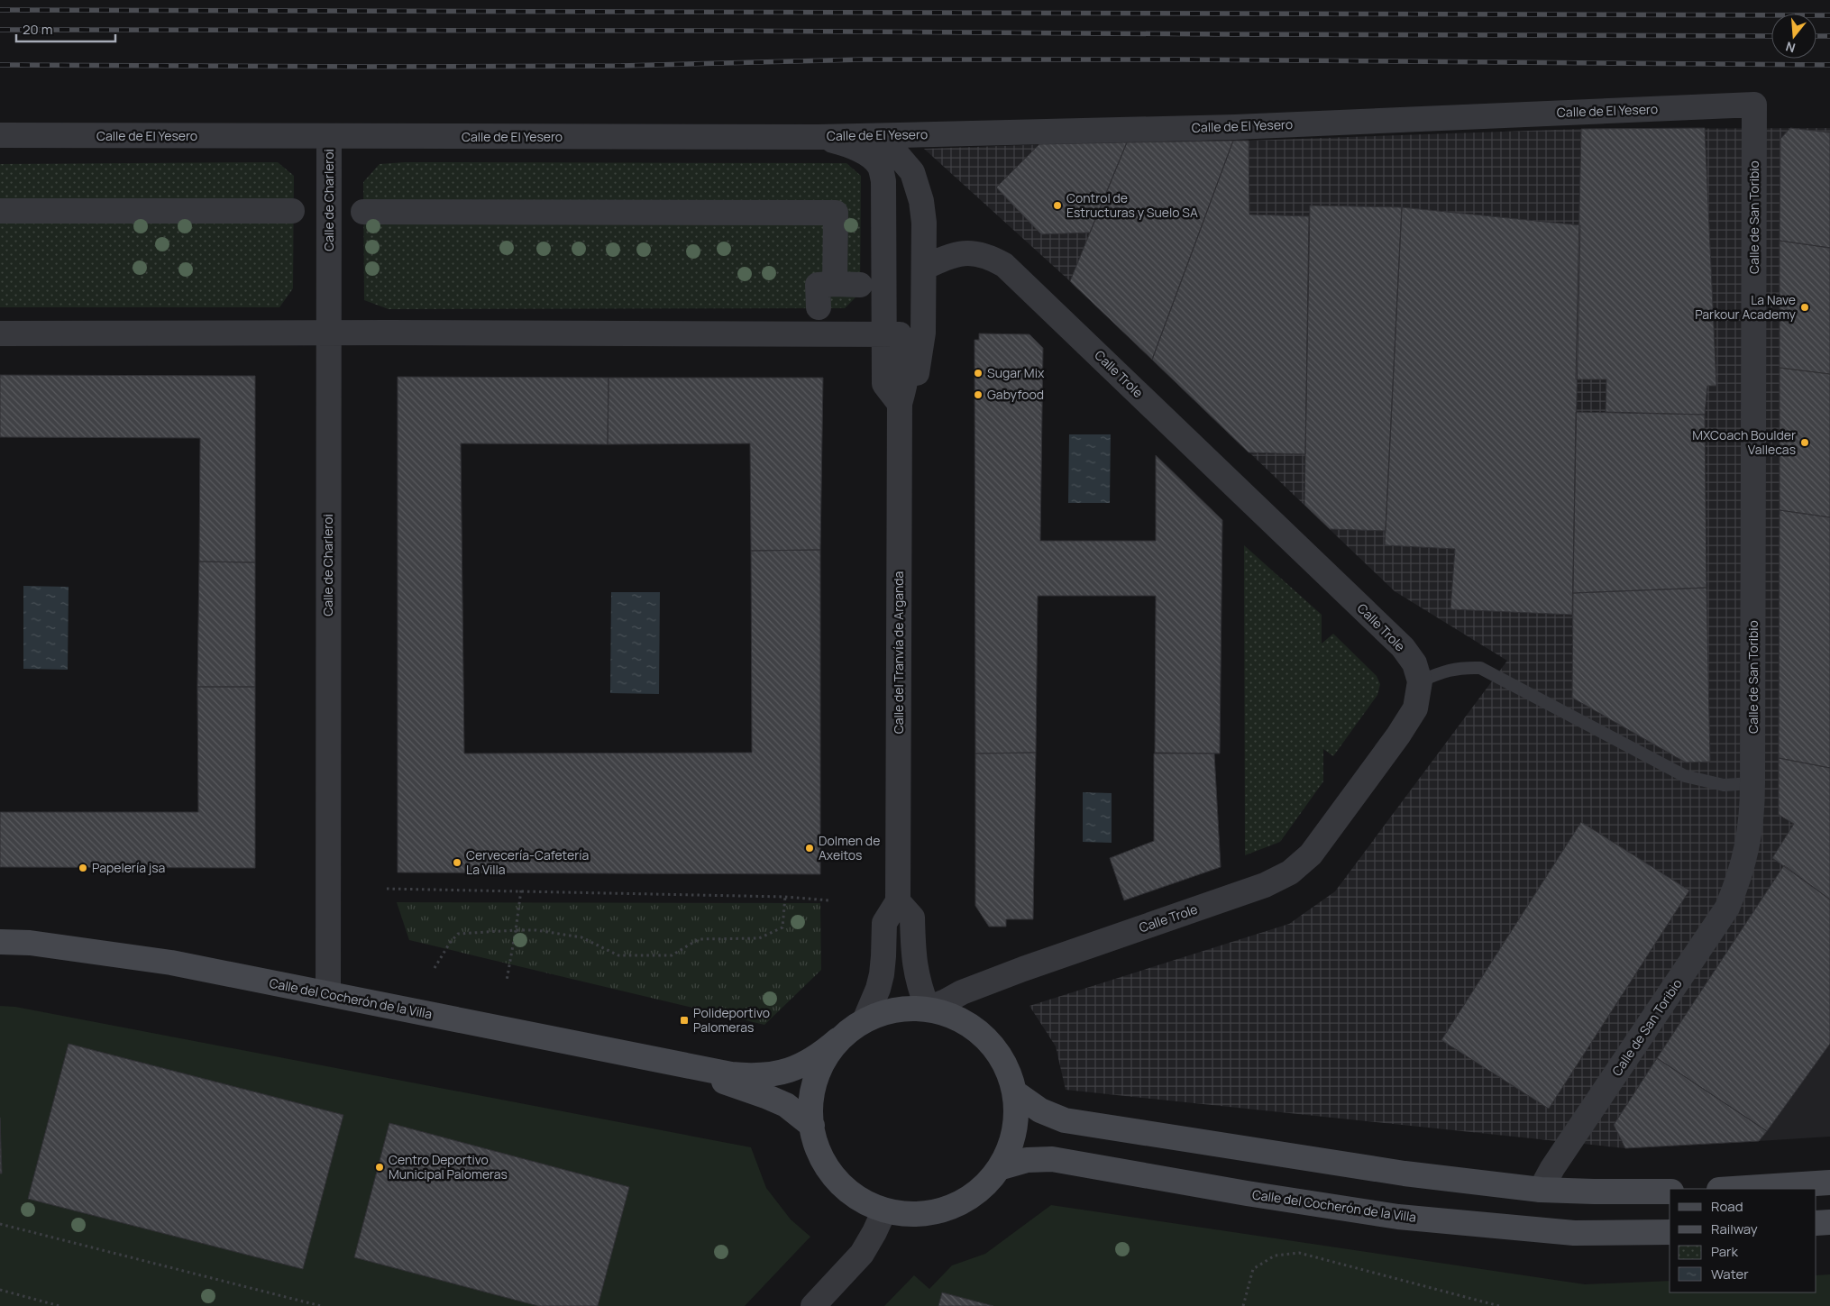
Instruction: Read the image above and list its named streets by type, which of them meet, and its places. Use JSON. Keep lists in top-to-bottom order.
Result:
{
  "streets": {
    "street": [
      "Calle de El Yesero",
      "Calle de Charleroi",
      "Calle de San Toribio",
      "Calle Trole",
      "Calle del Tranvía de Arganda",
      "Calle del Cocherón de la Villa"
    ]
  },
  "crossings": [
    ["Calle de El Yesero", "Calle de Charleroi"],
    ["Calle de El Yesero", "Calle de San Toribio"],
    ["Calle de Charleroi", "Calle del Cocherón de la Villa"],
    ["Calle Trole", "Calle del Cocherón de la Villa"]
  ],
  "places": {
    "other": [
      "Control de Estructuras y Suelo SA",
      "La Nave Parkour Academy",
      "Sugar Mix",
      "Gabyfood",
      "MXCoach Boulder Vallecas",
      "Dolmen de Axeitos",
      "Cervecería-Cafetería La Villa",
      "Papelería jsa",
      "Centro Deportivo Municipal Palomeras"
    ],
    "transit": ["Polideportivo Palomeras"]
  },
  "legend": [
    "Road",
    "Railway",
    "Park",
    "Water"
  ],
  "scale_bar": "20 m",
  "north": "bottom"
}
